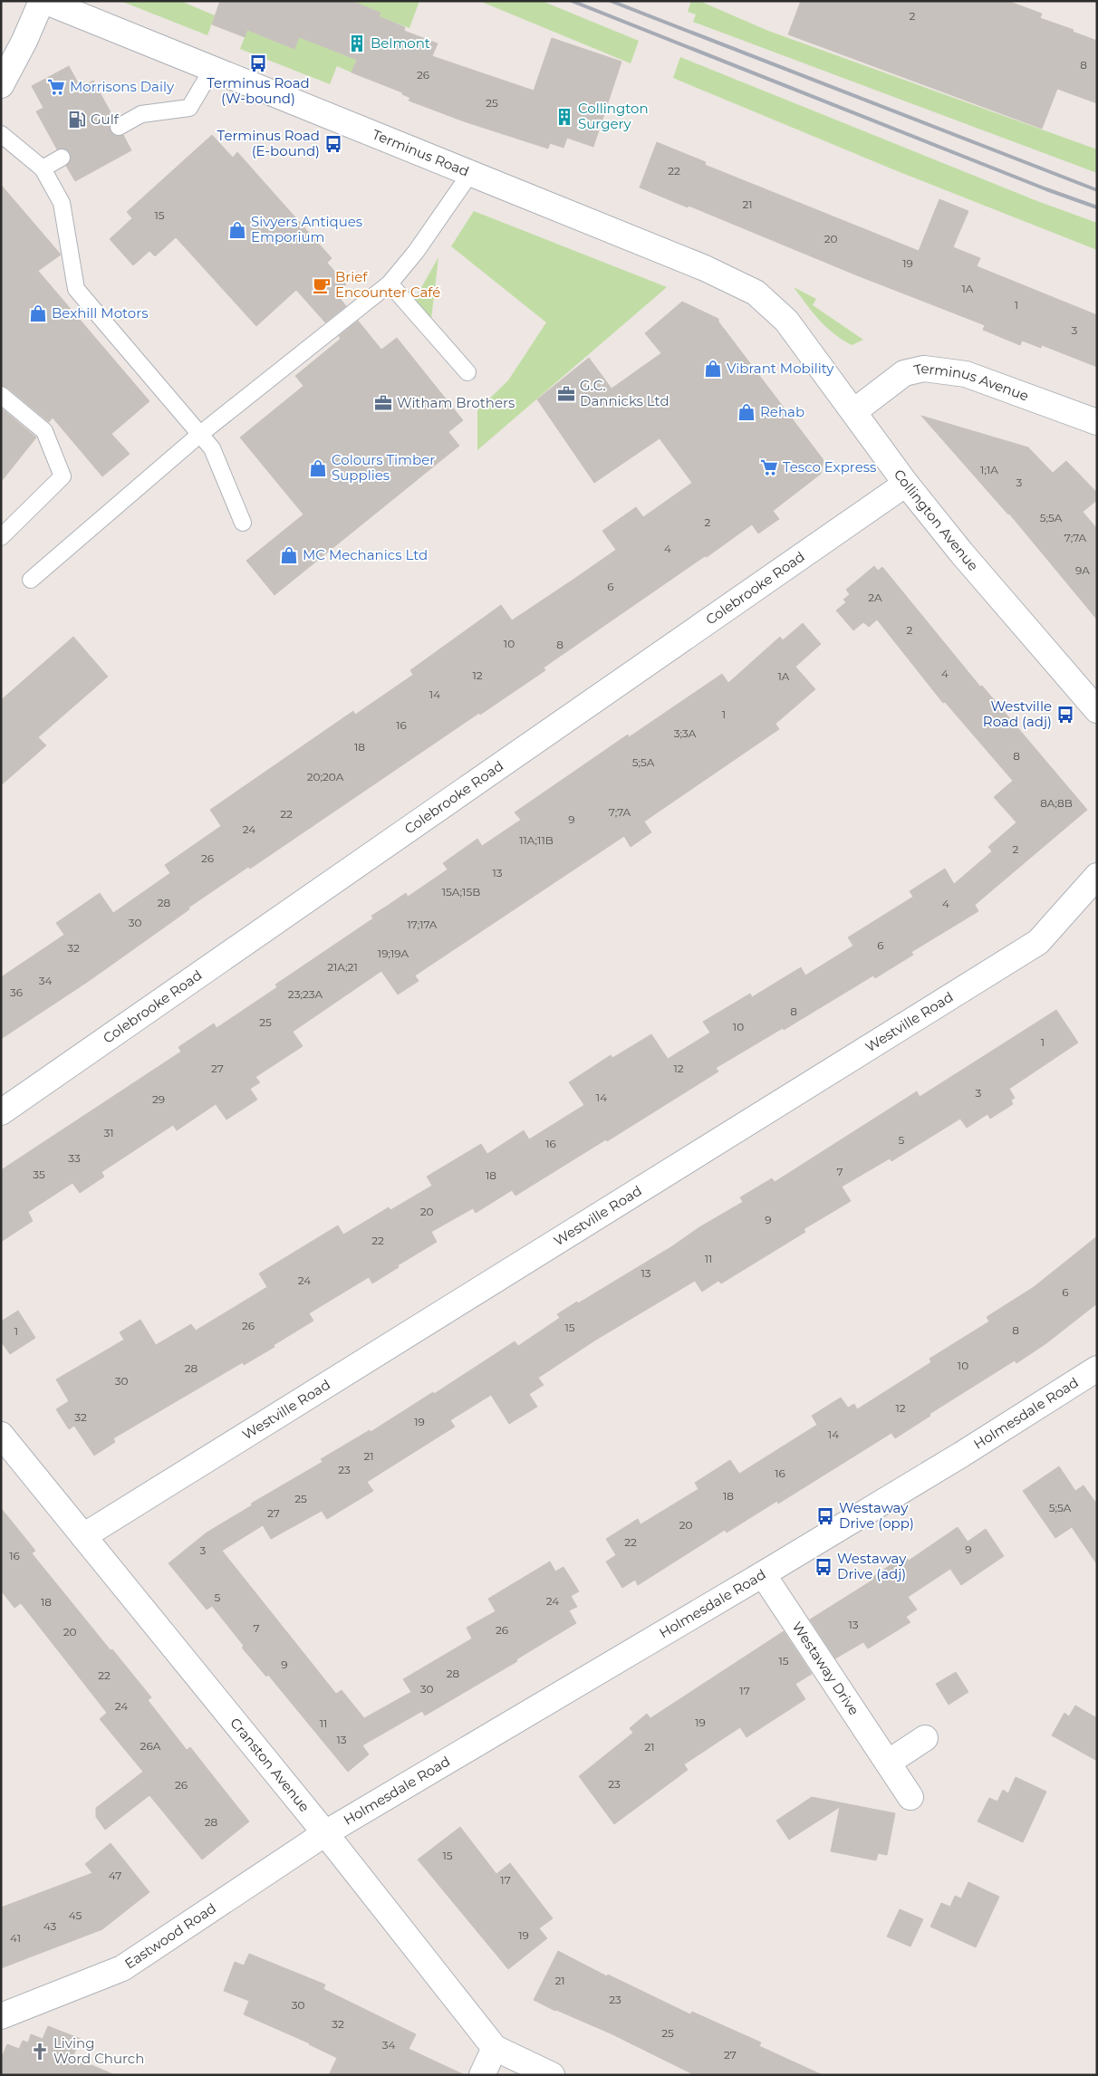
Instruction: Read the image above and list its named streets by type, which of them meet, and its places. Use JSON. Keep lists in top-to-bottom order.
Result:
{
  "streets": {
    "street": [
      "Terminus Road",
      "Terminus Avenue",
      "Collington Avenue",
      "Colebrooke Road",
      "Westville Road",
      "Holmesdale Road",
      "Westaway Drive",
      "Cranston Avenue",
      "Eastwood Road"
    ]
  },
  "crossings": [
    ["Terminus Road", "Collington Avenue"],
    ["Terminus Avenue", "Collington Avenue"],
    ["Collington Avenue", "Colebrooke Road"],
    ["Westville Road", "Cranston Avenue"],
    ["Holmesdale Road", "Westaway Drive"],
    ["Holmesdale Road", "Cranston Avenue"],
    ["Holmesdale Road", "Eastwood Road"],
    ["Cranston Avenue", "Eastwood Road"]
  ],
  "places": {
    "building": ["Belmont", "Collington Surgery"],
    "bus stop": [
      "Terminus Road (W-bound)",
      "Terminus Road (E-bound)",
      "Westville Road (adj)",
      "Westaway Drive (opp)",
      "Westaway Drive (adj)"
    ],
    "supermarket": ["Morrisons Daily", "Tesco Express"],
    "fuel station": ["Gulf"],
    "shop": [
      "Sivyers Antiques Emporium",
      "Bexhill Motors",
      "Vibrant Mobility",
      "Rehab",
      "Colours Timber Supplies",
      "MC Mechanics Ltd"
    ],
    "cafe": ["Brief Encounter Café"],
    "office": ["G.C. Dannicks Ltd", "Witham Brothers"],
    "church": ["Living Word Church"]
  },
  "house_numbers": [
    "2",
    "8",
    "26",
    "25",
    "22",
    "21",
    "15",
    "20",
    "19",
    "1A",
    "1",
    "3",
    "1;1A",
    "3",
    "5;5A",
    "2",
    "7;7A",
    "4",
    "9A",
    "6",
    "2A",
    "2",
    "10",
    "8",
    "4",
    "12",
    "1A",
    "14",
    "1",
    "16",
    "3;3A",
    "18",
    "8",
    "5;5A",
    "20;20A",
    "8A;8B",
    "7;7A",
    "22",
    "9",
    "24",
    "11A;11B",
    "2",
    "26",
    "13",
    "15A;15B",
    "28",
    "4",
    "30",
    "17;17A",
    "6",
    "32",
    "19;19A",
    "21A;21",
    "34",
    "36",
    "23;23A",
    "8",
    "25",
    "10",
    "1",
    "27",
    "12",
    "3",
    "14",
    "29",
    "31",
    "5",
    "16",
    "33",
    "7",
    "35",
    "18",
    "20",
    "9",
    "22",
    "11",
    "13",
    "24",
    "6",
    "26",
    "15",
    "8",
    "1",
    "10",
    "28",
    "30",
    "12",
    "32",
    "19",
    "14",
    "21",
    "23",
    "16",
    "18",
    "25",
    "5;5A",
    "27",
    "20",
    "22",
    "9",
    "3",
    "16",
    "5",
    "24",
    "18",
    "13",
    "7",
    "26",
    "20",
    "15",
    "9",
    "28",
    "22",
    "30",
    "17",
    "24",
    "19",
    "11",
    "13",
    "26A",
    "21",
    "23",
    "26",
    "28",
    "15",
    "47",
    "17",
    "45",
    "43",
    "19",
    "41",
    "21",
    "23",
    "30",
    "32",
    "25",
    "34",
    "27"
  ]
}
